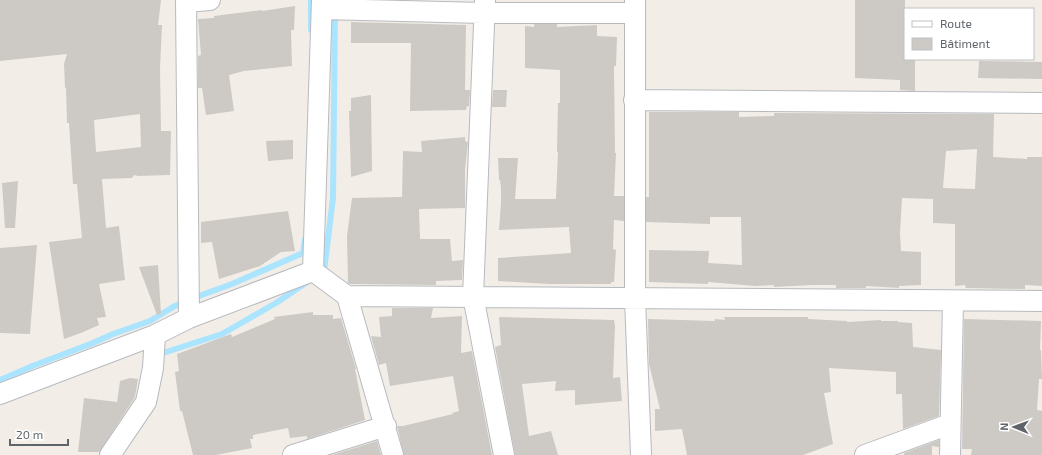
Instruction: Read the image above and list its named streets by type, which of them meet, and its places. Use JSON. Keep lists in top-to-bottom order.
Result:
{
  "legend": ["Route", "Bâtiment"],
  "scale_bar": "20 m",
  "north": "left"
}
